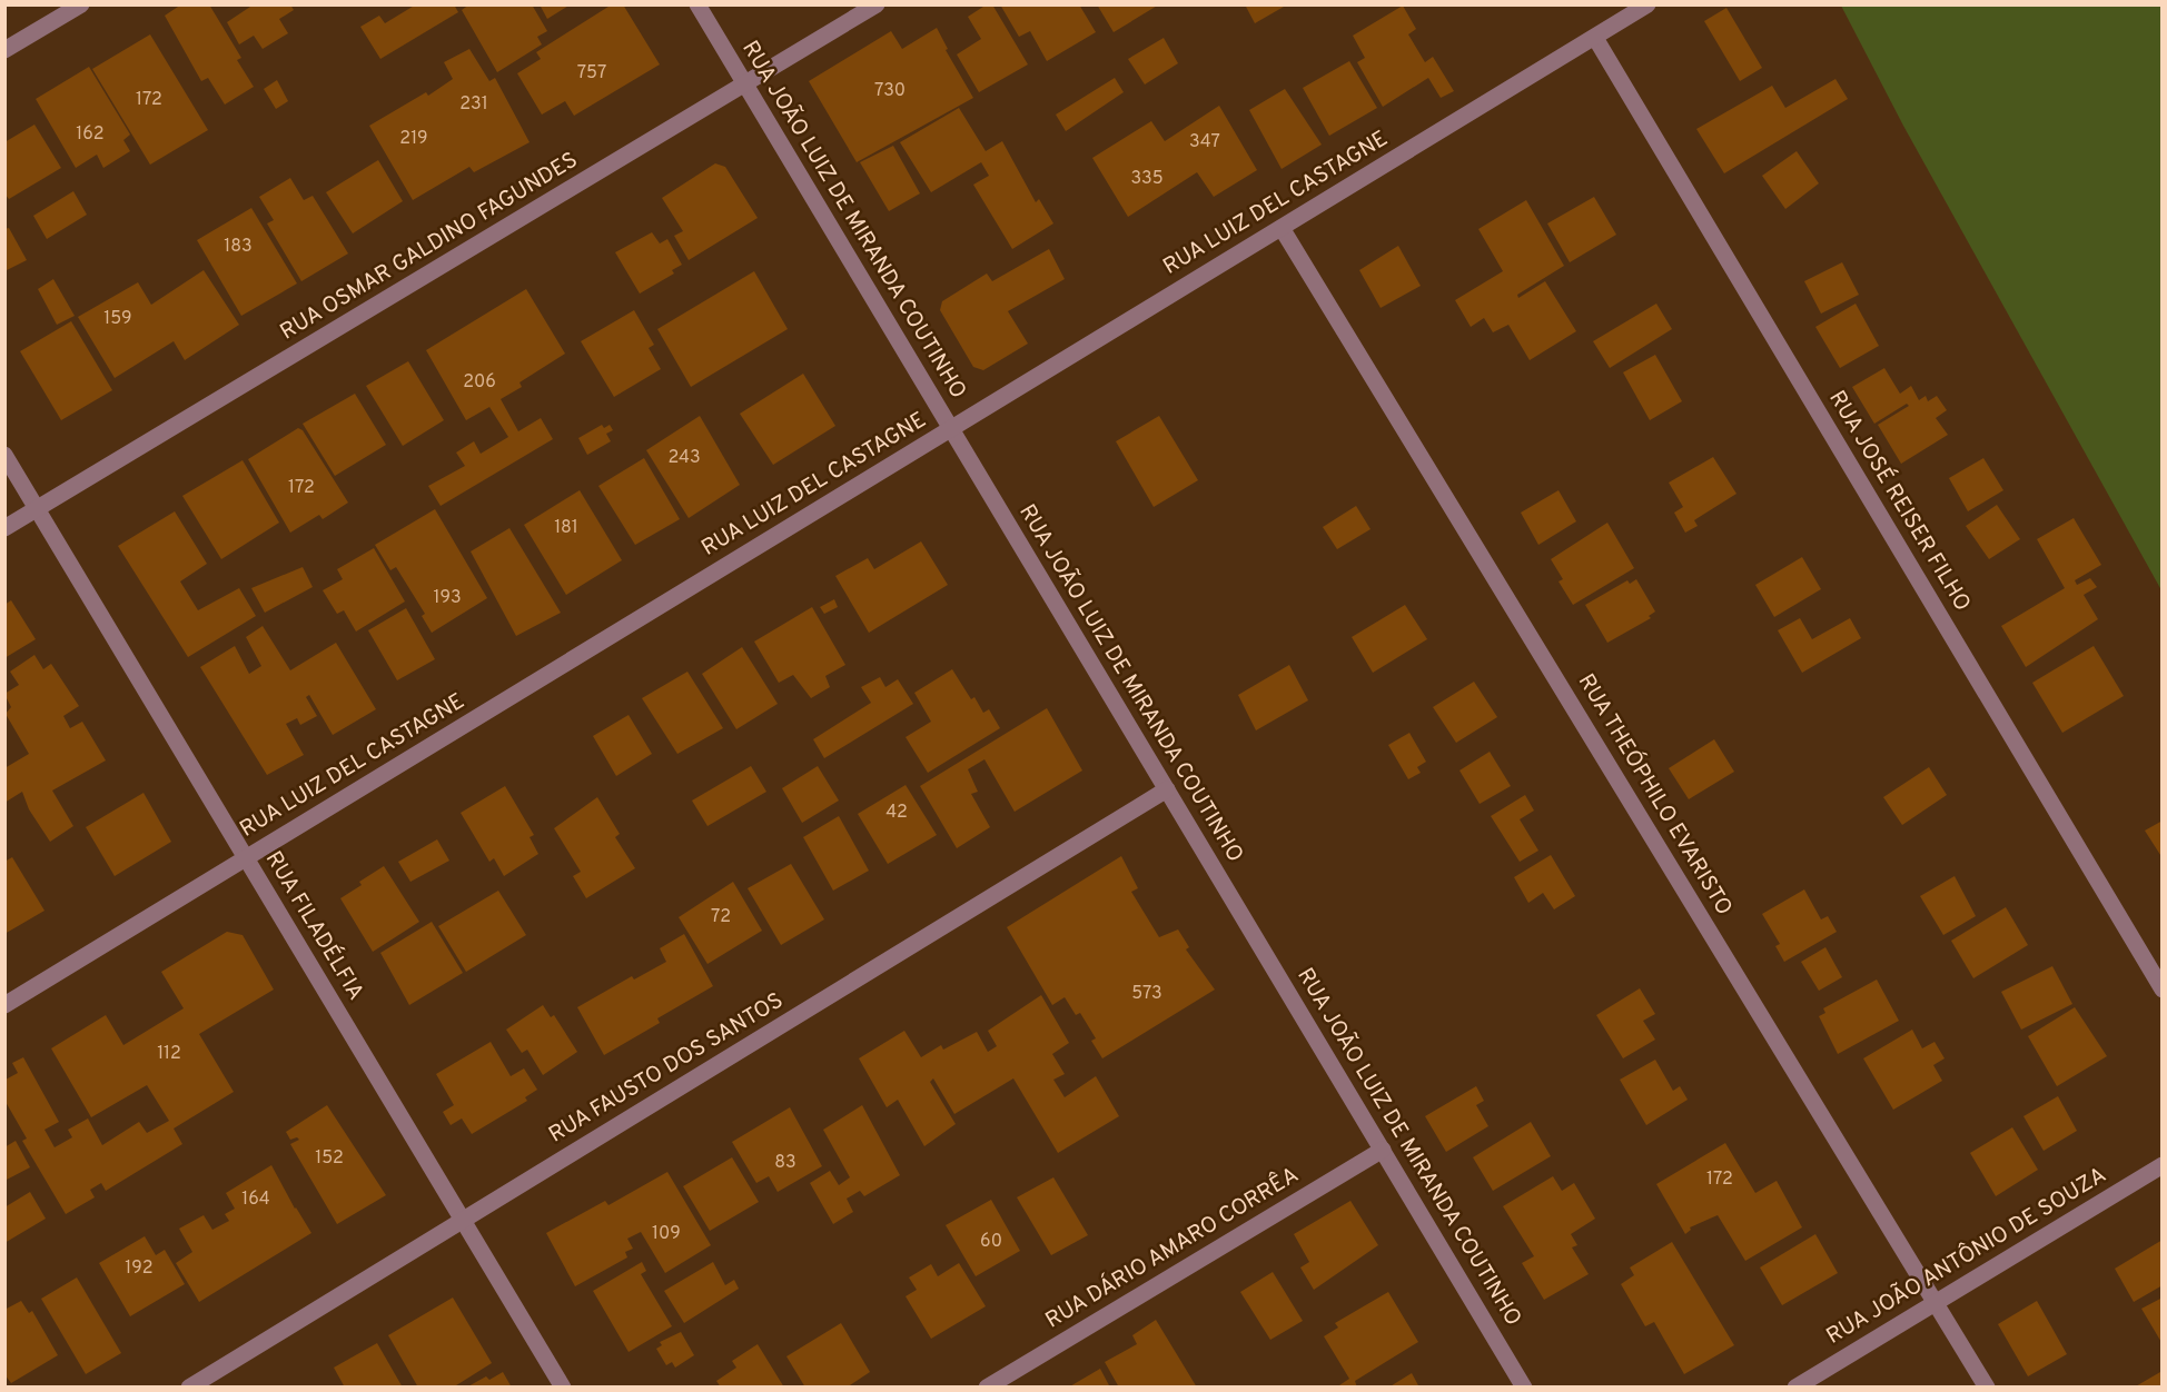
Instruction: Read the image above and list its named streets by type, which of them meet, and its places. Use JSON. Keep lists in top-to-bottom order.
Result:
{
  "streets": {
    "street": [
      "RUA LUIZ DEL CASTAGNE",
      "RUA JOÃO LUIZ DE MIRANDA COUTINHO",
      "RUA OSMAR GALDINO FAGUNDES",
      "RUA JOSÉ REISER FILHO",
      "RUA THEÓPHILO EVARISTO",
      "RUA FILADÉLFIA",
      "RUA FAUSTO DOS SANTOS",
      "RUA DÁRIO AMARO CORRÊA",
      "RUA JOÃO ANTÔNIO DE SOUZA"
    ]
  },
  "crossings": [
    ["RUA LUIZ DEL CASTAGNE", "RUA JOÃO LUIZ DE MIRANDA COUTINHO"],
    ["RUA LUIZ DEL CASTAGNE", "RUA JOSÉ REISER FILHO"],
    ["RUA LUIZ DEL CASTAGNE", "RUA THEÓPHILO EVARISTO"],
    ["RUA LUIZ DEL CASTAGNE", "RUA FILADÉLFIA"],
    ["RUA JOÃO LUIZ DE MIRANDA COUTINHO", "RUA OSMAR GALDINO FAGUNDES"],
    ["RUA JOÃO LUIZ DE MIRANDA COUTINHO", "RUA FAUSTO DOS SANTOS"],
    ["RUA JOÃO LUIZ DE MIRANDA COUTINHO", "RUA DÁRIO AMARO CORRÊA"],
    ["RUA OSMAR GALDINO FAGUNDES", "RUA FILADÉLFIA"],
    ["RUA THEÓPHILO EVARISTO", "RUA JOÃO ANTÔNIO DE SOUZA"],
    ["RUA FILADÉLFIA", "RUA FAUSTO DOS SANTOS"]
  ],
  "house_numbers": [
    "757",
    "730",
    "172",
    "231",
    "162",
    "219",
    "347",
    "335",
    "183",
    "159",
    "206",
    "243",
    "172",
    "181",
    "193",
    "42",
    "72",
    "573",
    "112",
    "152",
    "83",
    "172",
    "164",
    "109",
    "60",
    "192"
  ]
}
